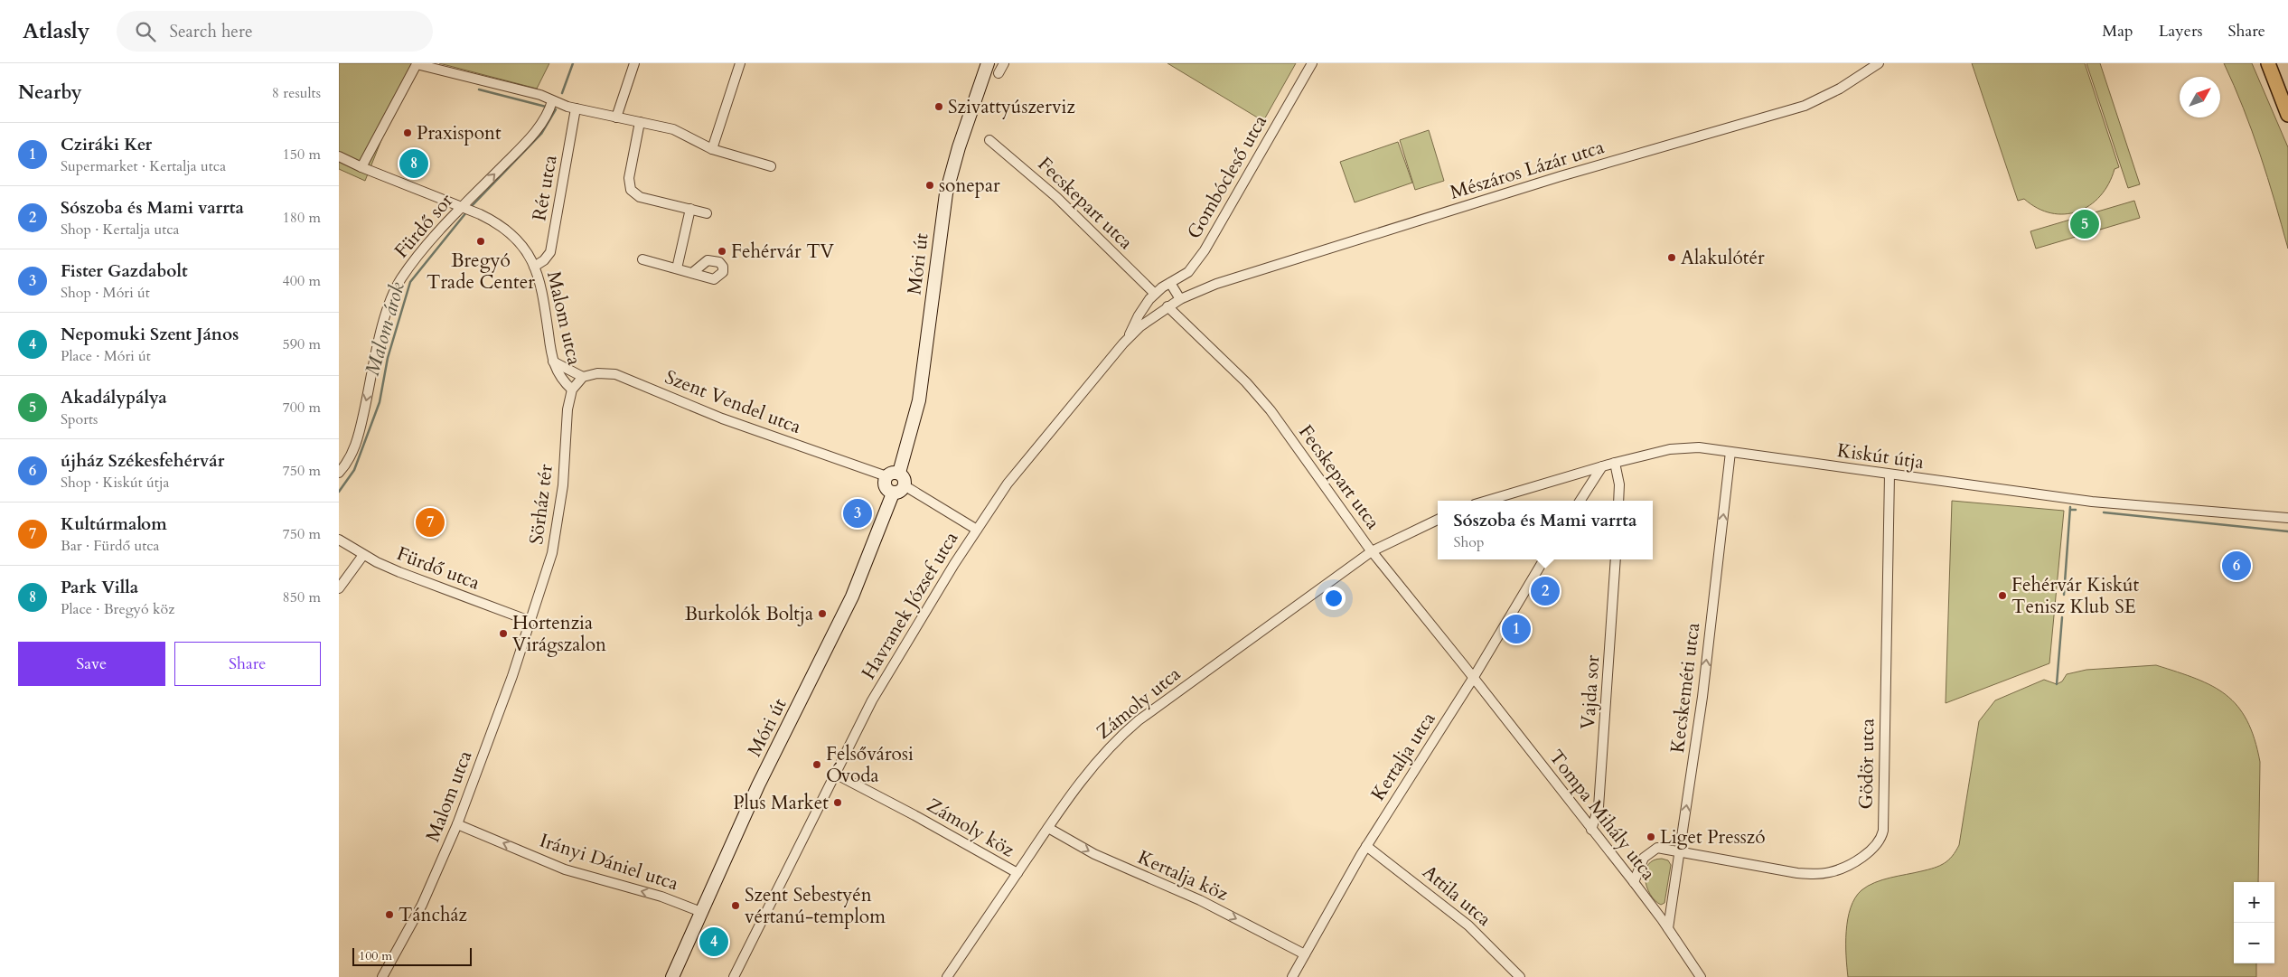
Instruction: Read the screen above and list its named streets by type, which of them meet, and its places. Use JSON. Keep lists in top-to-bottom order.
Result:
{
  "streets": {
    "main road": ["Móri út"],
    "street": [
      "Mészáros Lázár utca",
      "Gombócleső utca",
      "Rét utca",
      "Fecskepart utca",
      "Fürdő sor",
      "Malom utca",
      "Szent Vendel utca",
      "Kiskút útja",
      "Sörház tér",
      "Fürdő utca",
      "Havranek József utca",
      "Kecskeméti utca",
      "Vajda sor",
      "Zámoly utca",
      "Kertalja utca",
      "Gödör utca",
      "Tompa Mihály utca",
      "Zámoly köz",
      "Irányi Dániel utca",
      "Kertalja köz",
      "Attila utca"
    ]
  },
  "crossings": [
    ["Mészáros Lázár utca", "Havranek József utca"],
    ["Gombócleső utca", "Fecskepart utca"],
    ["Rét utca", "Malom utca"],
    ["Fecskepart utca", "Havranek József utca"],
    ["Fecskepart utca", "Zámoly utca"],
    ["Fecskepart utca", "Kertalja utca"],
    ["Fecskepart utca", "Tompa Mihály utca"],
    ["Fürdő sor", "Malom utca"],
    ["Móri út", "Szent Vendel utca"],
    ["Móri út", "Irányi Dániel utca"],
    ["Malom utca", "Sörház tér"],
    ["Malom utca", "Fürdő utca"],
    ["Malom utca", "Irányi Dániel utca"],
    ["Kiskút útja", "Kecskeméti utca"],
    ["Kiskút útja", "Gödör utca"],
    ["Sörház tér", "Fürdő utca"],
    ["Havranek József utca", "Zámoly köz"],
    ["Kecskeméti utca", "Gödör utca"],
    ["Kecskeméti utca", "Tompa Mihály utca"],
    ["Vajda sor", "Tompa Mihály utca"],
    ["Zámoly utca", "Zámoly köz"],
    ["Zámoly utca", "Kertalja köz"],
    ["Kertalja utca", "Tompa Mihály utca"],
    ["Kertalja utca", "Kertalja köz"],
    ["Kertalja utca", "Attila utca"]
  ],
  "one_way": ["Kecskeméti utca", "Irányi Dániel utca", "Kertalja köz"],
  "water": ["Malom árok"],
  "places": [
    "Szivattyúszerviz",
    "Praxispont",
    "sonepar",
    "Bregyó Trade Center",
    "Fehérvár TV",
    "Alakulótér",
    "Fehérvár Kiskút Tenisz Klub SE",
    "Burkolók Boltja",
    "Hortenzia Virágszalon",
    "Felsővárosi Óvoda",
    "Plus Market",
    "Liget Presszó",
    "Szent Sebestyén vértanú-templom",
    "Táncház"
  ],
  "scale_bar": "100 m",
  "north": "top right",
  "page": {
    "header": "Atlasly",
    "search": "Search here",
    "nav": ["Map", "Layers", "Share"],
    "heading": ["Nearby", "8 results"],
    "list": [
      {
        "mark": "1",
        "name": "Cziráki Ker",
        "note": "Supermarket · Kertalja utca",
        "value": "150 m"
      },
      {
        "mark": "2",
        "name": "Sószoba és Mami varrta",
        "note": "Shop · Kertalja utca",
        "value": "180 m"
      },
      {
        "mark": "3",
        "name": "Fister Gazdabolt",
        "note": "Shop · Móri út",
        "value": "400 m"
      },
      {
        "mark": "4",
        "name": "Nepomuki Szent János",
        "note": "Place · Móri út",
        "value": "590 m"
      },
      {
        "mark": "5",
        "name": "Akadálypálya",
        "note": "Sports",
        "value": "700 m"
      },
      {
        "mark": "6",
        "name": "újház Székesfehérvár",
        "note": "Shop · Kiskút útja",
        "value": "750 m"
      },
      {
        "mark": "7",
        "name": "Kultúrmalom",
        "note": "Bar · Fürdő utca",
        "value": "750 m"
      },
      {
        "mark": "8",
        "name": "Park Villa",
        "note": "Place · Bregyó köz",
        "value": "850 m"
      }
    ],
    "pins": [
      "8",
      "5",
      "3",
      "7",
      "6",
      "2",
      "1",
      "4"
    ],
    "popup": ["Sószoba és Mami varrta", "Shop"],
    "buttons": ["Save", "Share"],
    "map_buttons": ["+", "−"],
    "scale": "100 m"
  }
}
